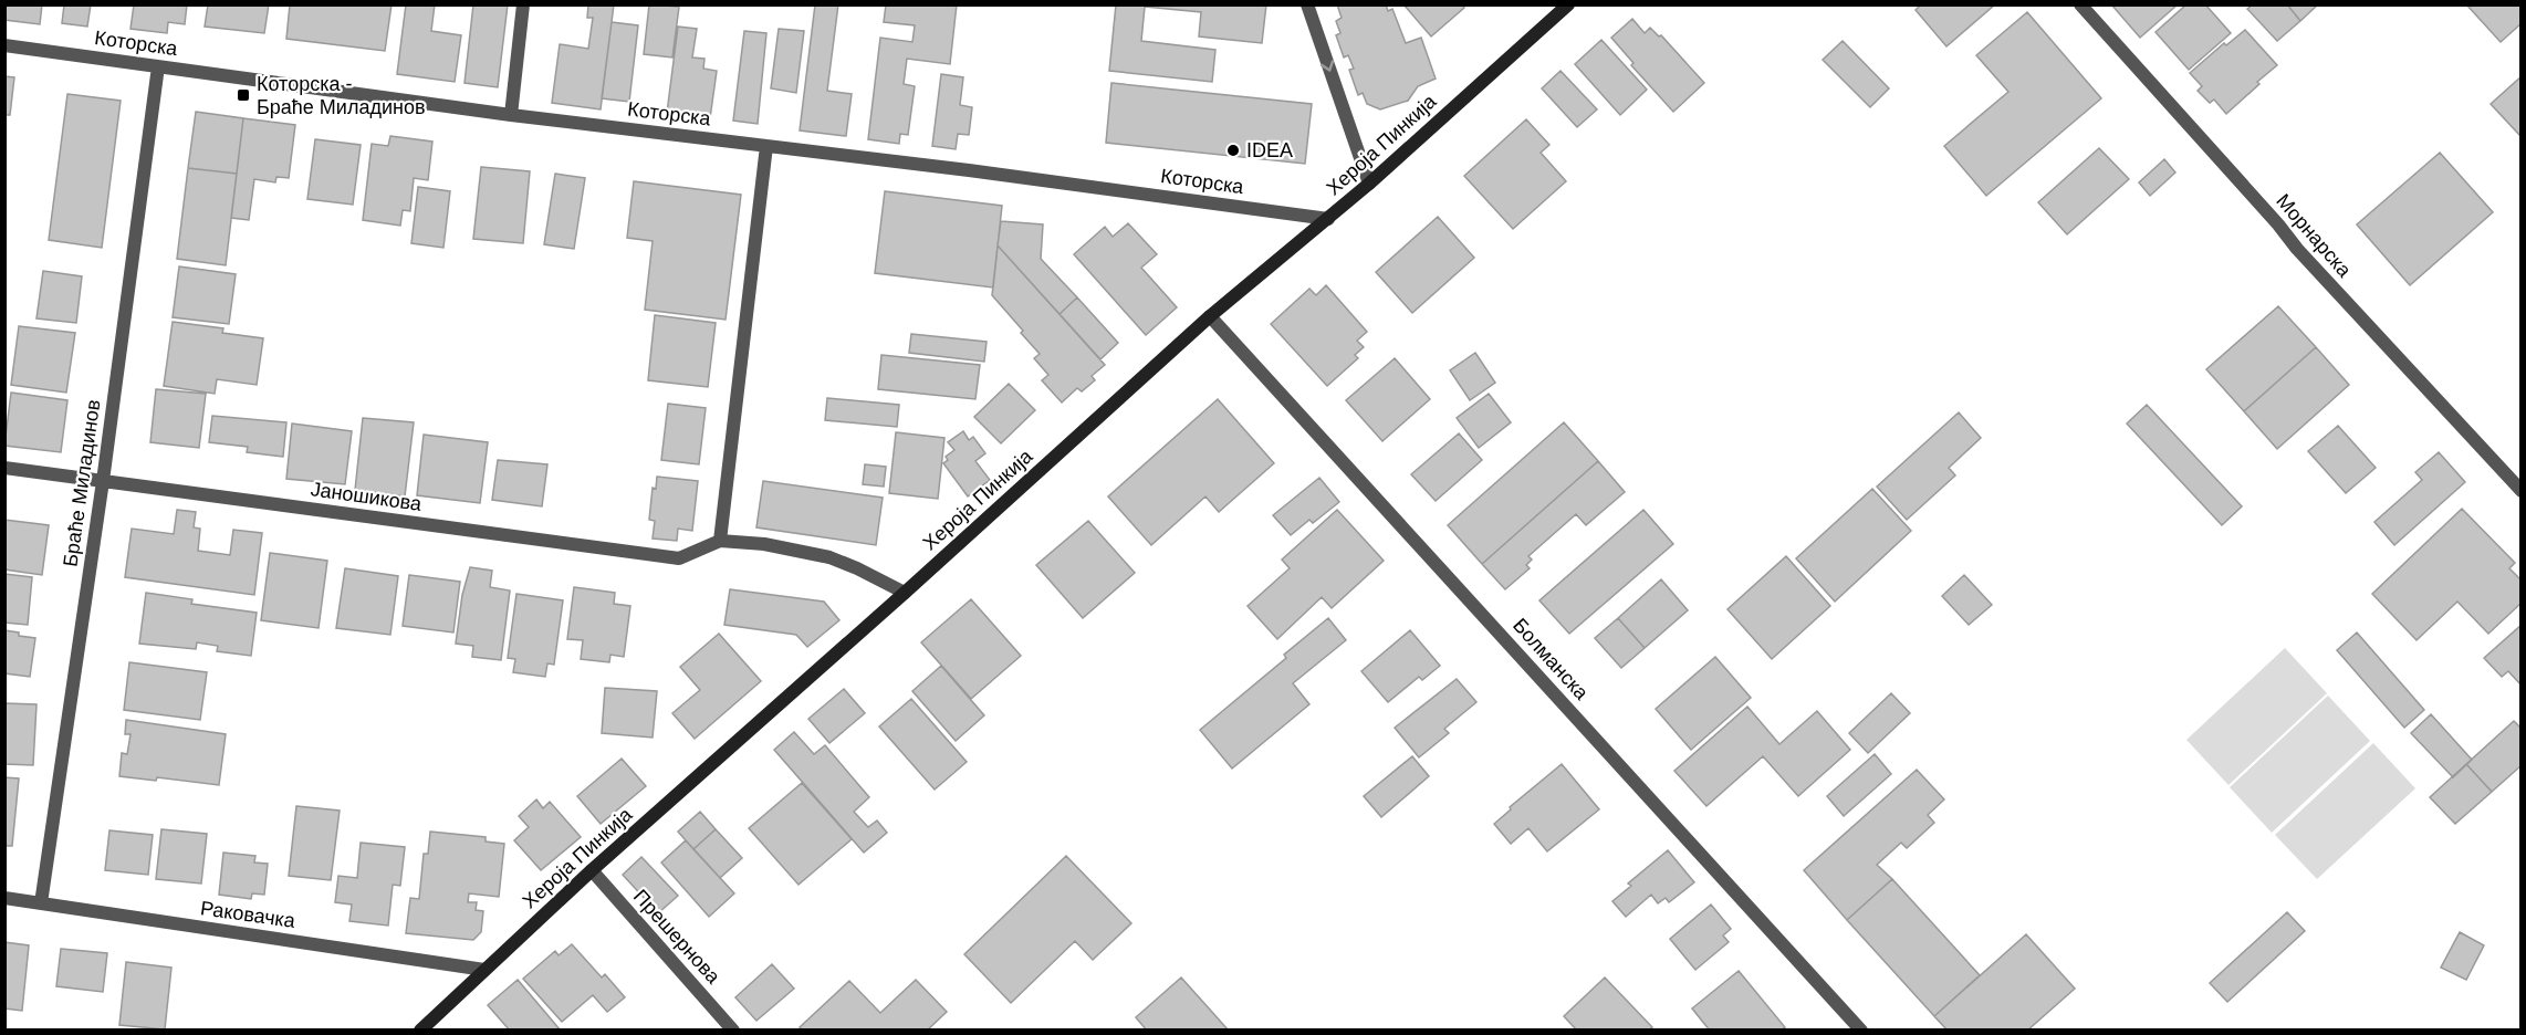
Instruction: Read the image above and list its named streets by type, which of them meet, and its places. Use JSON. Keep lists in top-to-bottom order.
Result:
{
  "streets": {
    "street": [
      "Которска",
      "Хероја Пинкија",
      "Морнарска",
      "Браће Миладинов",
      "Јаношикова",
      "Болманска",
      "Раковачка",
      "Прешернова"
    ]
  },
  "crossings": [
    ["Которска", "Хероја Пинкија"],
    ["Которска", "Браће Миладинов"],
    ["Хероја Пинкија", "Јаношикова"],
    ["Хероја Пинкија", "Болманска"],
    ["Хероја Пинкија", "Раковачка"],
    ["Хероја Пинкија", "Прешернова"],
    ["Браће Миладинов", "Јаношикова"],
    ["Браће Миладинов", "Раковачка"]
  ],
  "places": {
    "transit": ["Которска - Браће Миладинов"],
    "other": ["IDEA"]
  }
}
